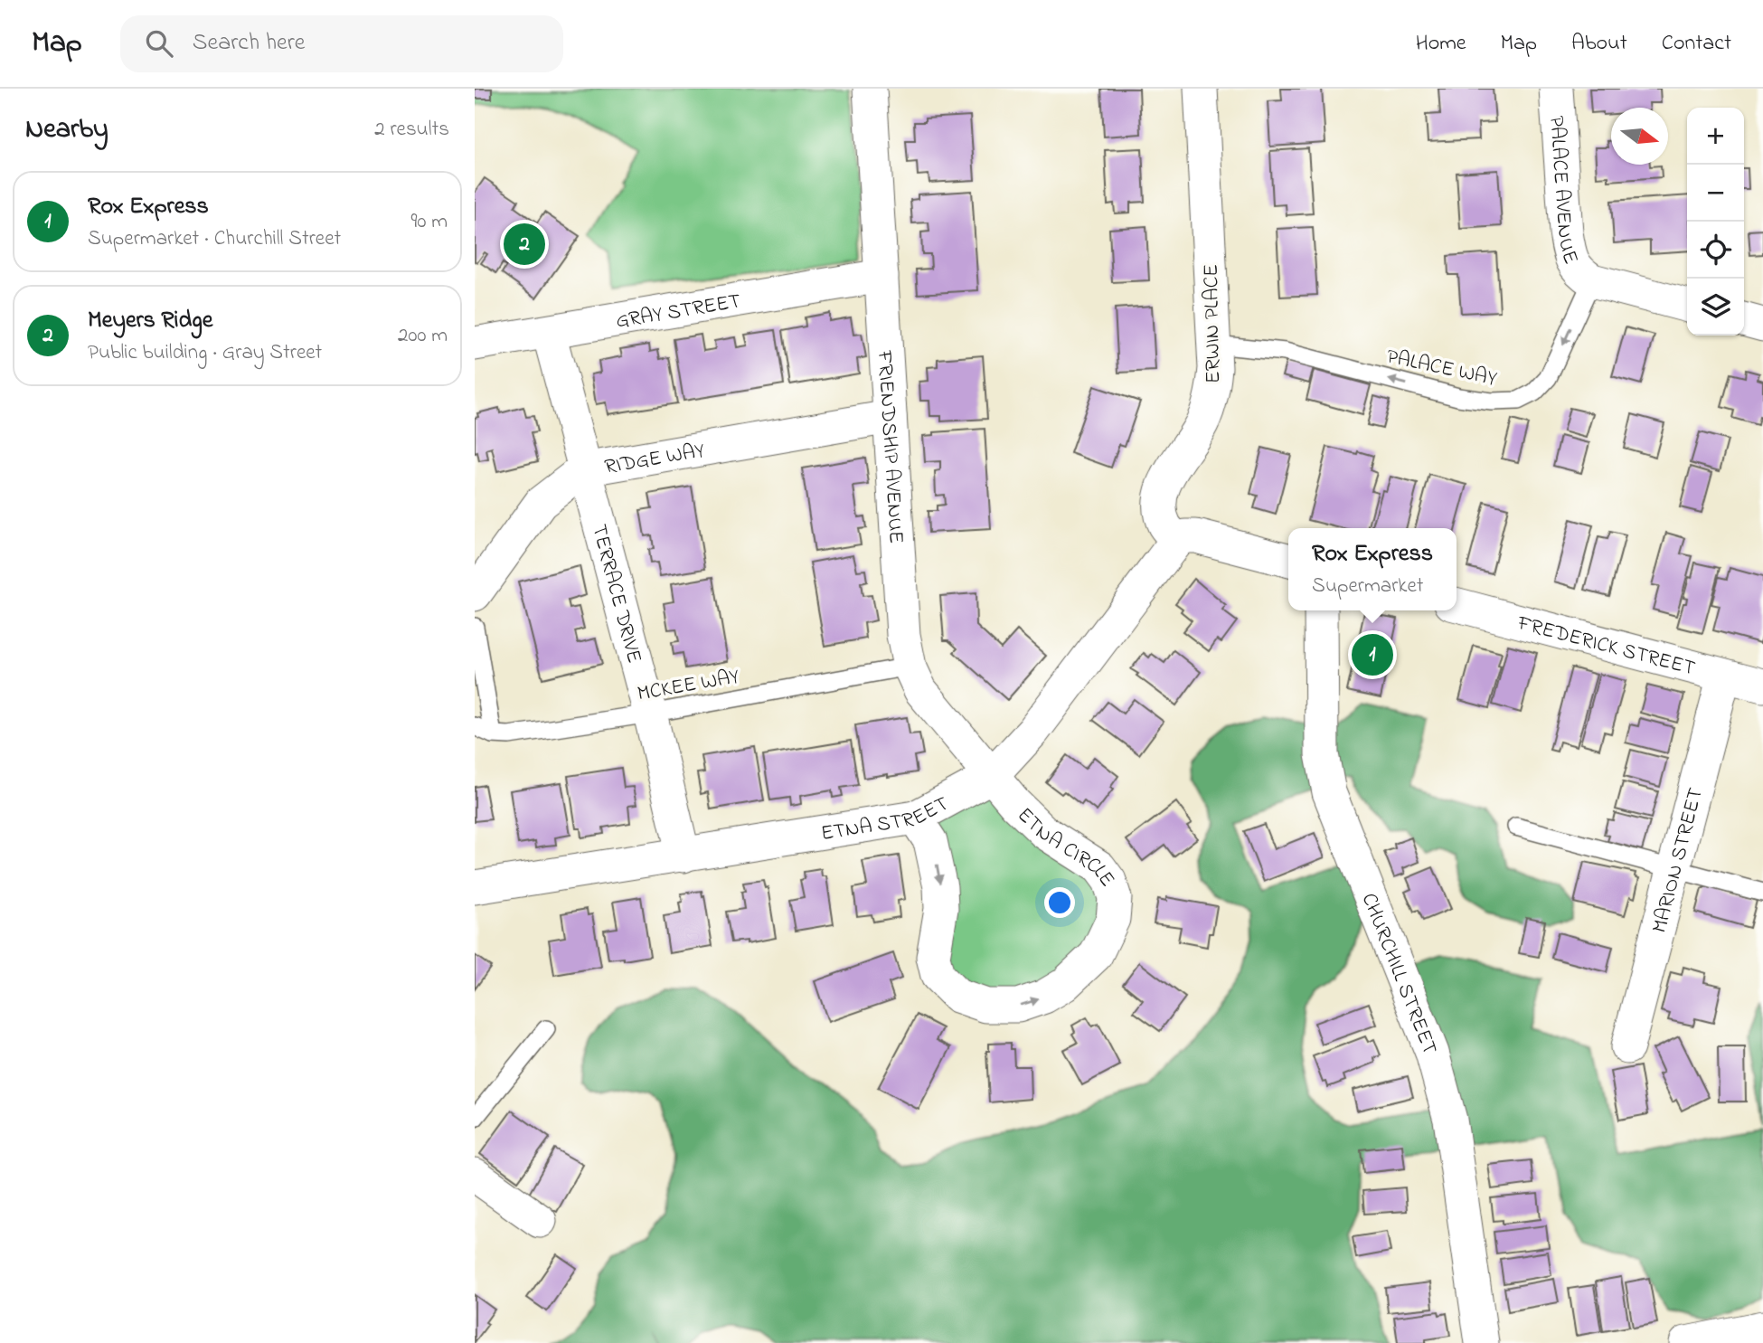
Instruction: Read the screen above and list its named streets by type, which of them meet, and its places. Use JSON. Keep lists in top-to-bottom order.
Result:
{
  "streets": {
    "street": [
      "PALACE AVENUE",
      "GRAY STREET",
      "ERWIN PLACE",
      "FRIENDSHIP AVENUE",
      "RIDGE WAY",
      "TERRACE DRIVE",
      "FREDERICK STREET",
      "ETNA STREET",
      "ETNA CIRCLE",
      "MARION STREET",
      "CHURCHILL STREET"
    ],
    "lane": ["PALACE WAY", "MCKEE WAY"]
  },
  "crossings": [
    ["PALACE AVENUE", "PALACE WAY"],
    ["GRAY STREET", "FRIENDSHIP AVENUE"],
    ["GRAY STREET", "TERRACE DRIVE"],
    ["ERWIN PLACE", "PALACE WAY"],
    ["ERWIN PLACE", "ETNA STREET"],
    ["FRIENDSHIP AVENUE", "RIDGE WAY"],
    ["FRIENDSHIP AVENUE", "MCKEE WAY"],
    ["FRIENDSHIP AVENUE", "ETNA STREET"],
    ["FRIENDSHIP AVENUE", "ETNA CIRCLE"],
    ["RIDGE WAY", "TERRACE DRIVE"],
    ["TERRACE DRIVE", "MCKEE WAY"],
    ["TERRACE DRIVE", "ETNA STREET"],
    ["FREDERICK STREET", "MARION STREET"],
    ["ETNA STREET", "ETNA CIRCLE"]
  ],
  "one_way": ["PALACE WAY"],
  "north": "right",
  "page": {
    "header": "Map",
    "search": "Search here",
    "nav": [
      "Home",
      "Map",
      "About",
      "Contact"
    ],
    "heading": ["Nearby", "2 results"],
    "map_buttons": ["+", "−"],
    "list": [
      {
        "mark": "1",
        "name": "Rox Express",
        "note": "Supermarket · Churchill Street",
        "value": "90 m"
      },
      {
        "mark": "2",
        "name": "Meyers Ridge",
        "note": "Public building · Gray Street",
        "value": "200 m"
      }
    ],
    "pins": ["2", "1"],
    "popup": ["Rox Express", "Supermarket"]
  }
}
